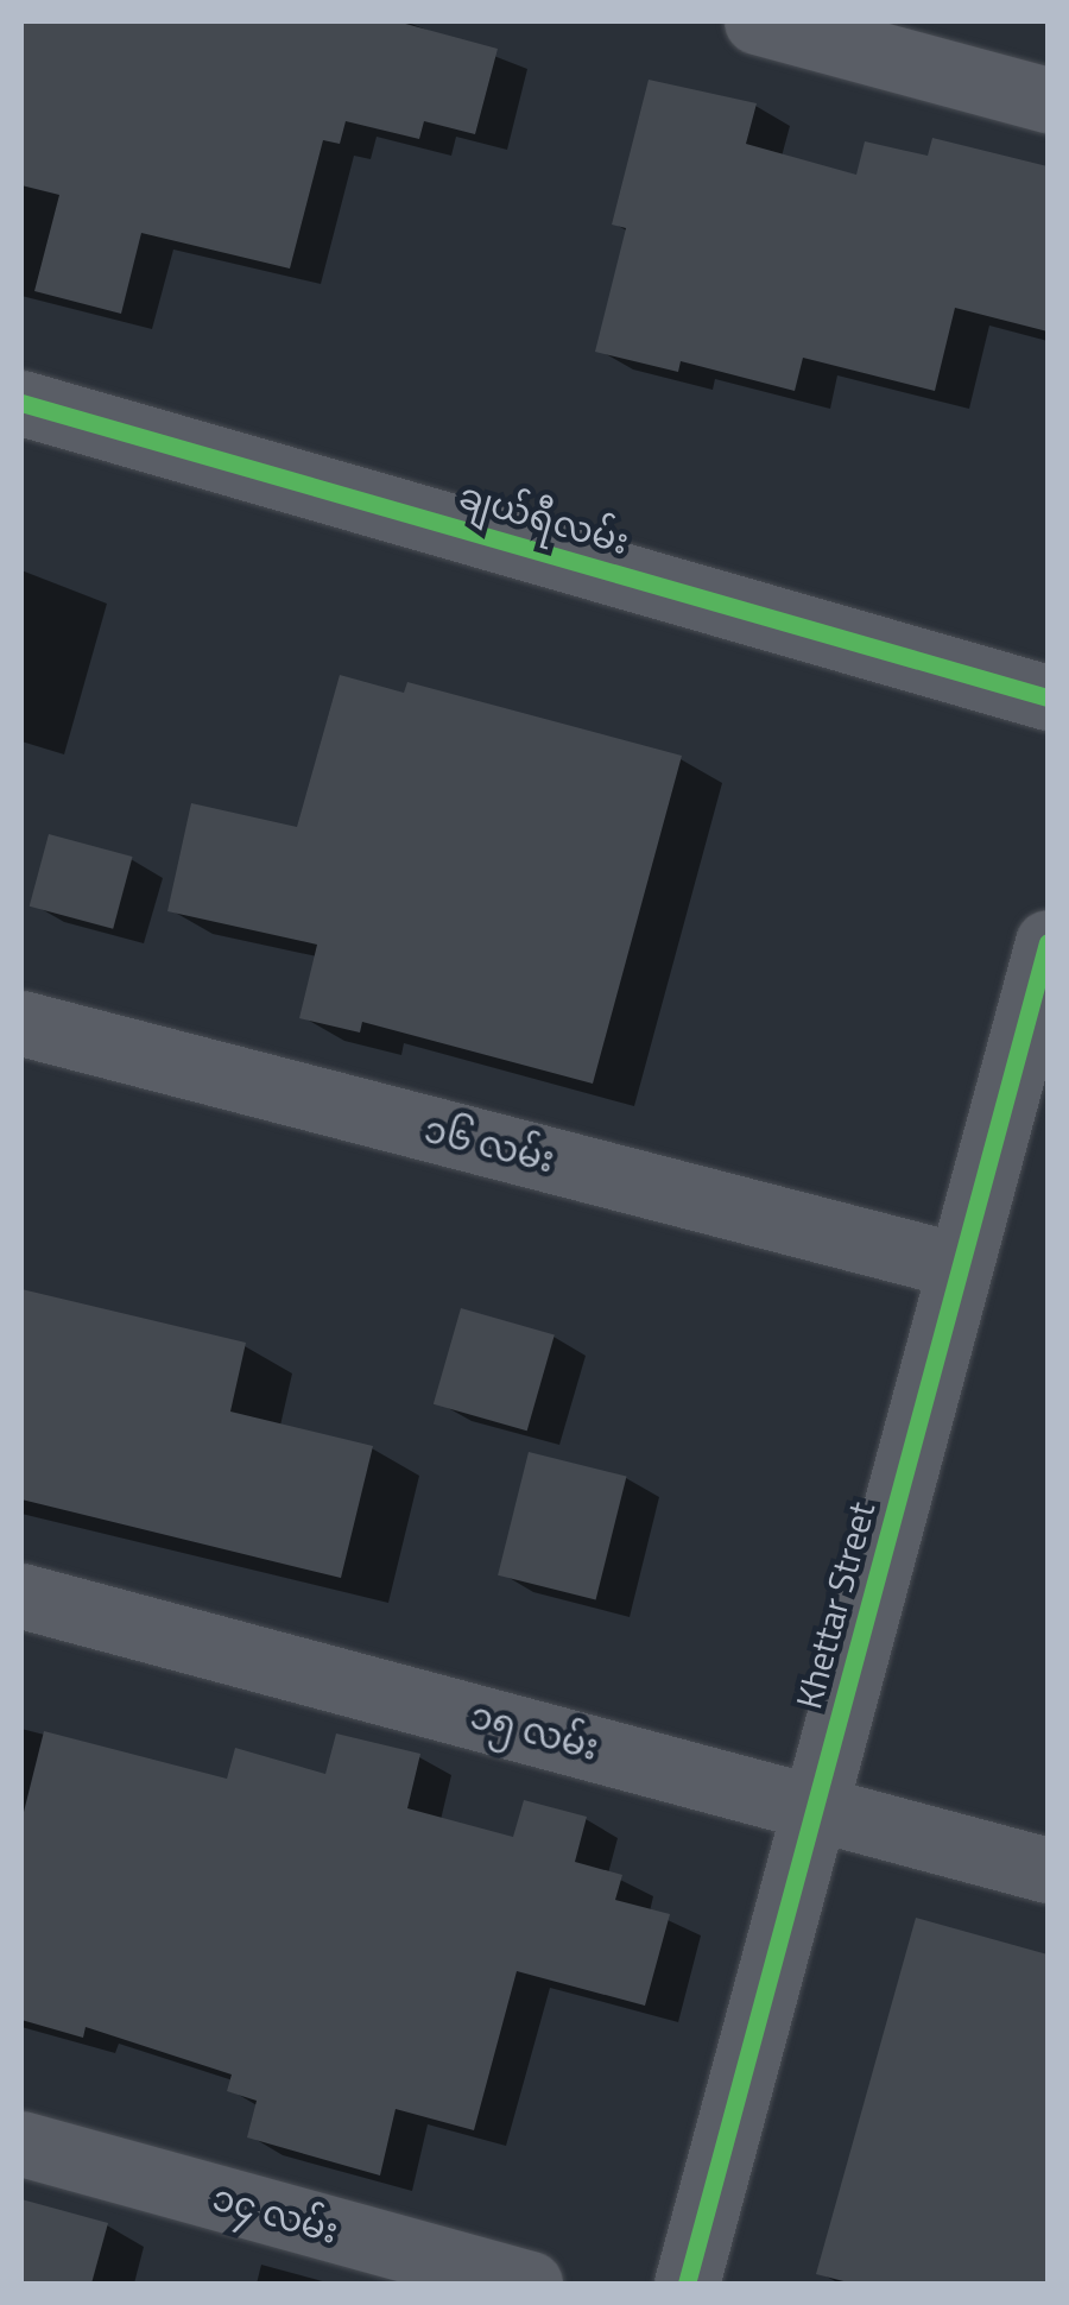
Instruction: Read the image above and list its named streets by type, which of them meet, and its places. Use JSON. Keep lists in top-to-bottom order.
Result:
{
  "streets": {
    "street": [
      "ချယ်ရီလမ်း",
      "၁၆ လမ်း",
      "Khettar Street",
      "၁၅ လမ်း",
      "၁၄ လမ်း"
    ]
  },
  "crossings": [
    ["၁၆ လမ်း", "Khettar Street"],
    ["Khettar Street", "၁၅ လမ်း"]
  ]
}
